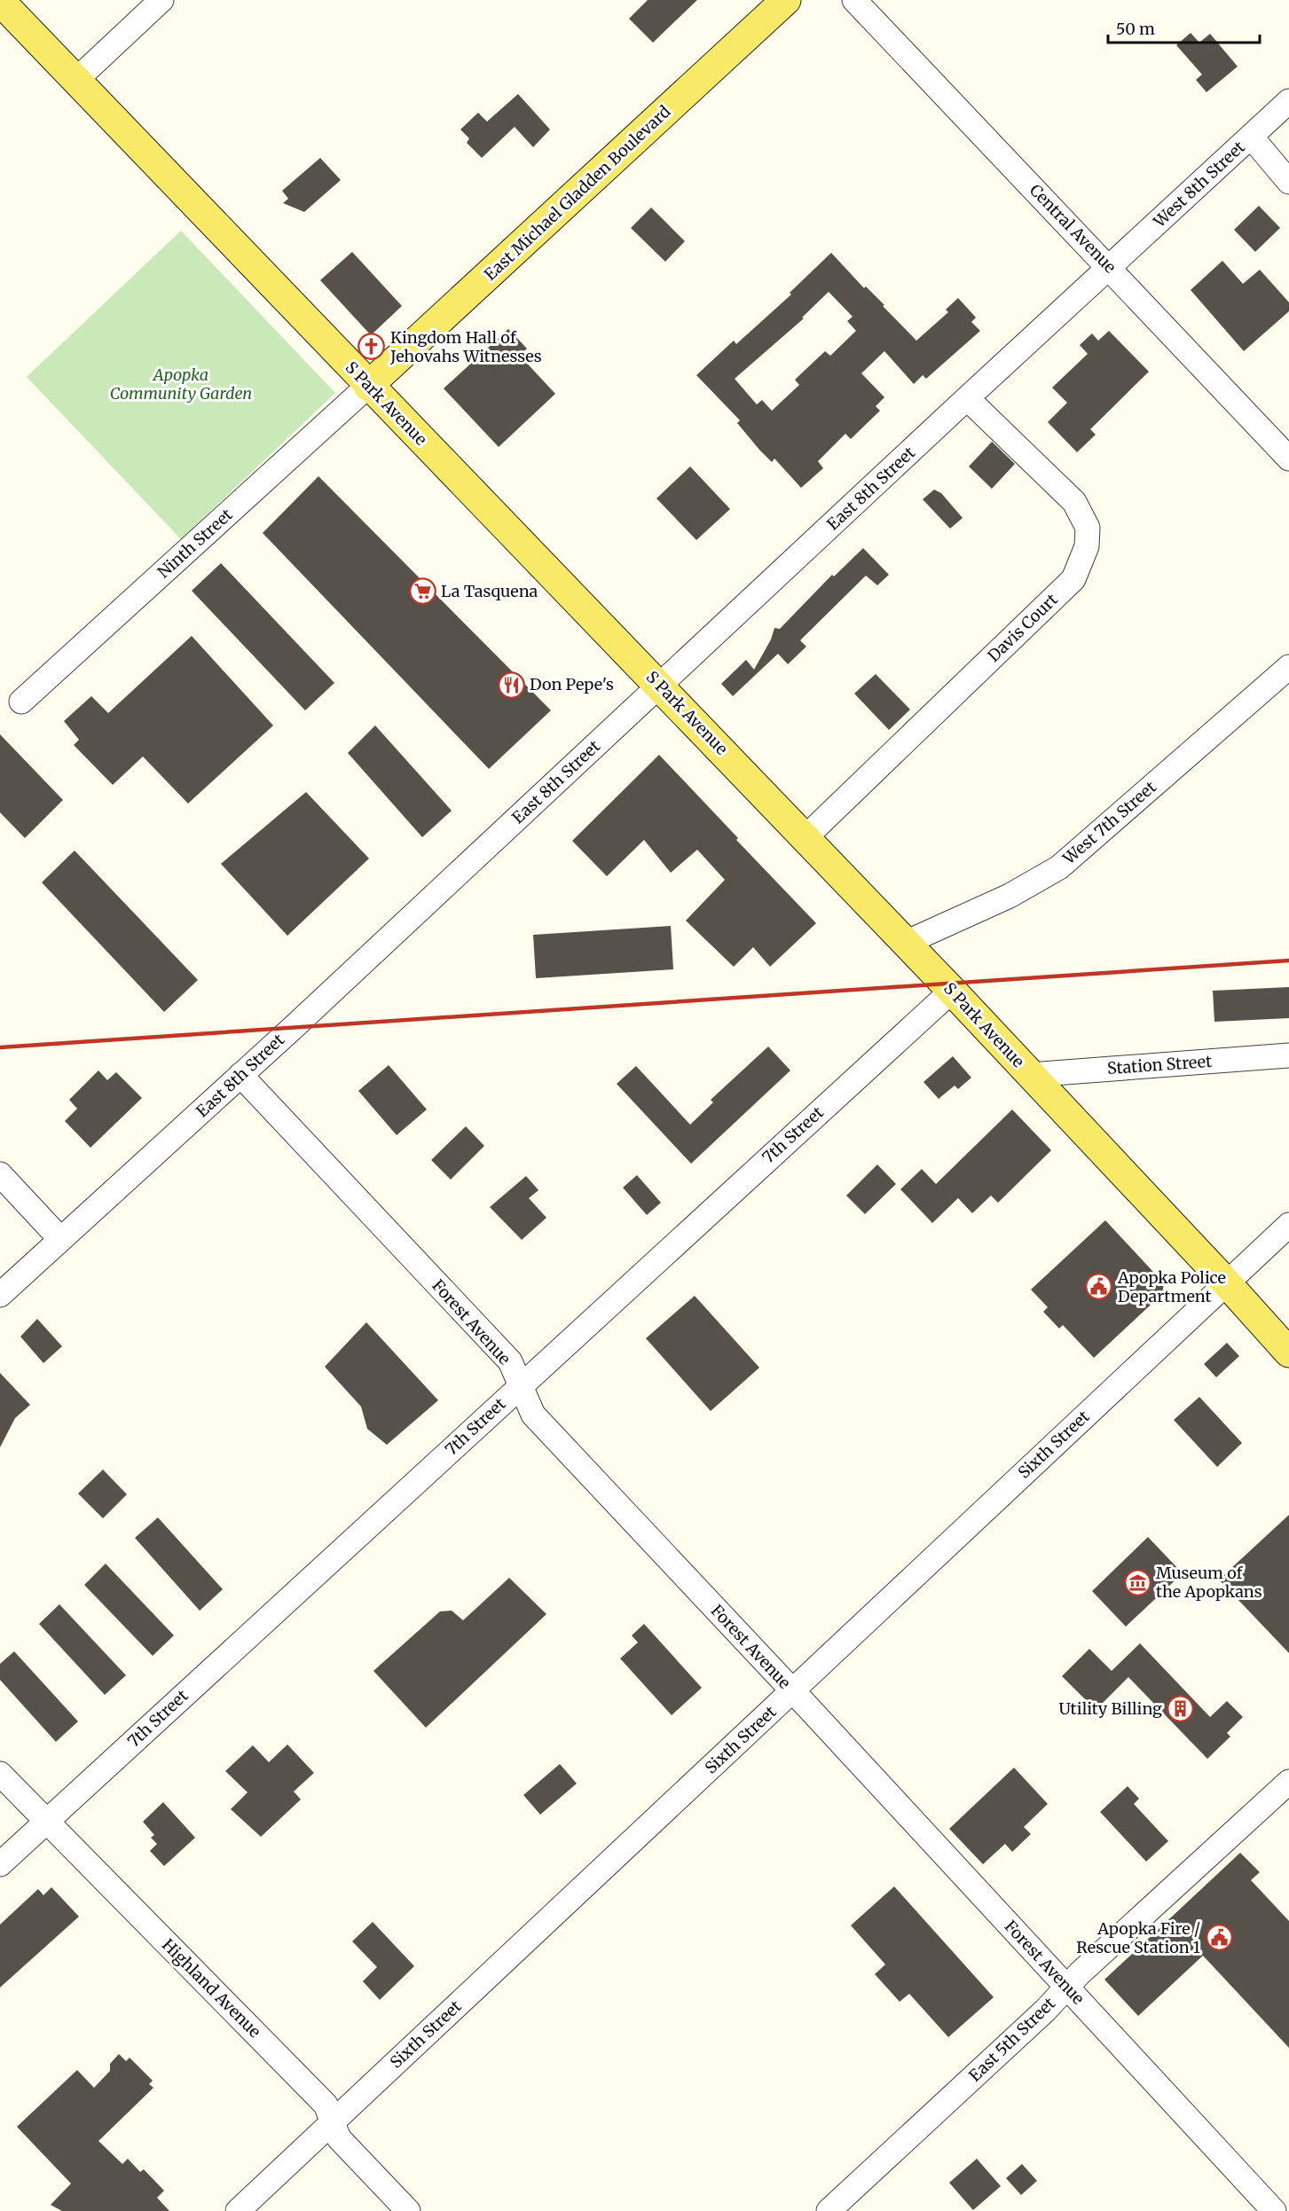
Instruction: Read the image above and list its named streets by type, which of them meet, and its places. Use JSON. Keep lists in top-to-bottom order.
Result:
{
  "streets": {
    "main road": ["East Michael Gladden Boulevard", "S Park Avenue"],
    "street": [
      "West 8th Street",
      "Central Avenue",
      "East 8th Street",
      "Ninth Street",
      "Davis Court",
      "West 7th Street",
      "Station Street",
      "7th Street",
      "Forest Avenue",
      "Sixth Street",
      "Highland Avenue",
      "East 5th Street"
    ]
  },
  "crossings": [
    ["West 8th Street", "Central Avenue"],
    ["West 8th Street", "East 8th Street"],
    ["East Michael Gladden Boulevard", "S Park Avenue"],
    ["East Michael Gladden Boulevard", "Ninth Street"],
    ["Central Avenue", "East 8th Street"],
    ["S Park Avenue", "East 8th Street"],
    ["S Park Avenue", "Ninth Street"],
    ["S Park Avenue", "Davis Court"],
    ["S Park Avenue", "West 7th Street"],
    ["S Park Avenue", "Station Street"],
    ["S Park Avenue", "7th Street"],
    ["S Park Avenue", "Sixth Street"],
    ["East 8th Street", "Davis Court"],
    ["East 8th Street", "Forest Avenue"],
    ["7th Street", "Forest Avenue"],
    ["7th Street", "Highland Avenue"],
    ["Forest Avenue", "Sixth Street"],
    ["Forest Avenue", "East 5th Street"],
    ["Sixth Street", "Highland Avenue"]
  ],
  "parks": ["Apopka Community Garden"],
  "places": {
    "church": ["Kingdom Hall of Jehovahs Witnesses"],
    "supermarket": ["La Tasquena"],
    "restaurant": ["Don Pepe's"],
    "public building": ["Apopka Police Department", "Apopka Fire / Rescue Station 1"],
    "museum": ["Museum of the Apopkans"],
    "building": ["Utility Billing"]
  },
  "scale_bar": "50 m"
}
